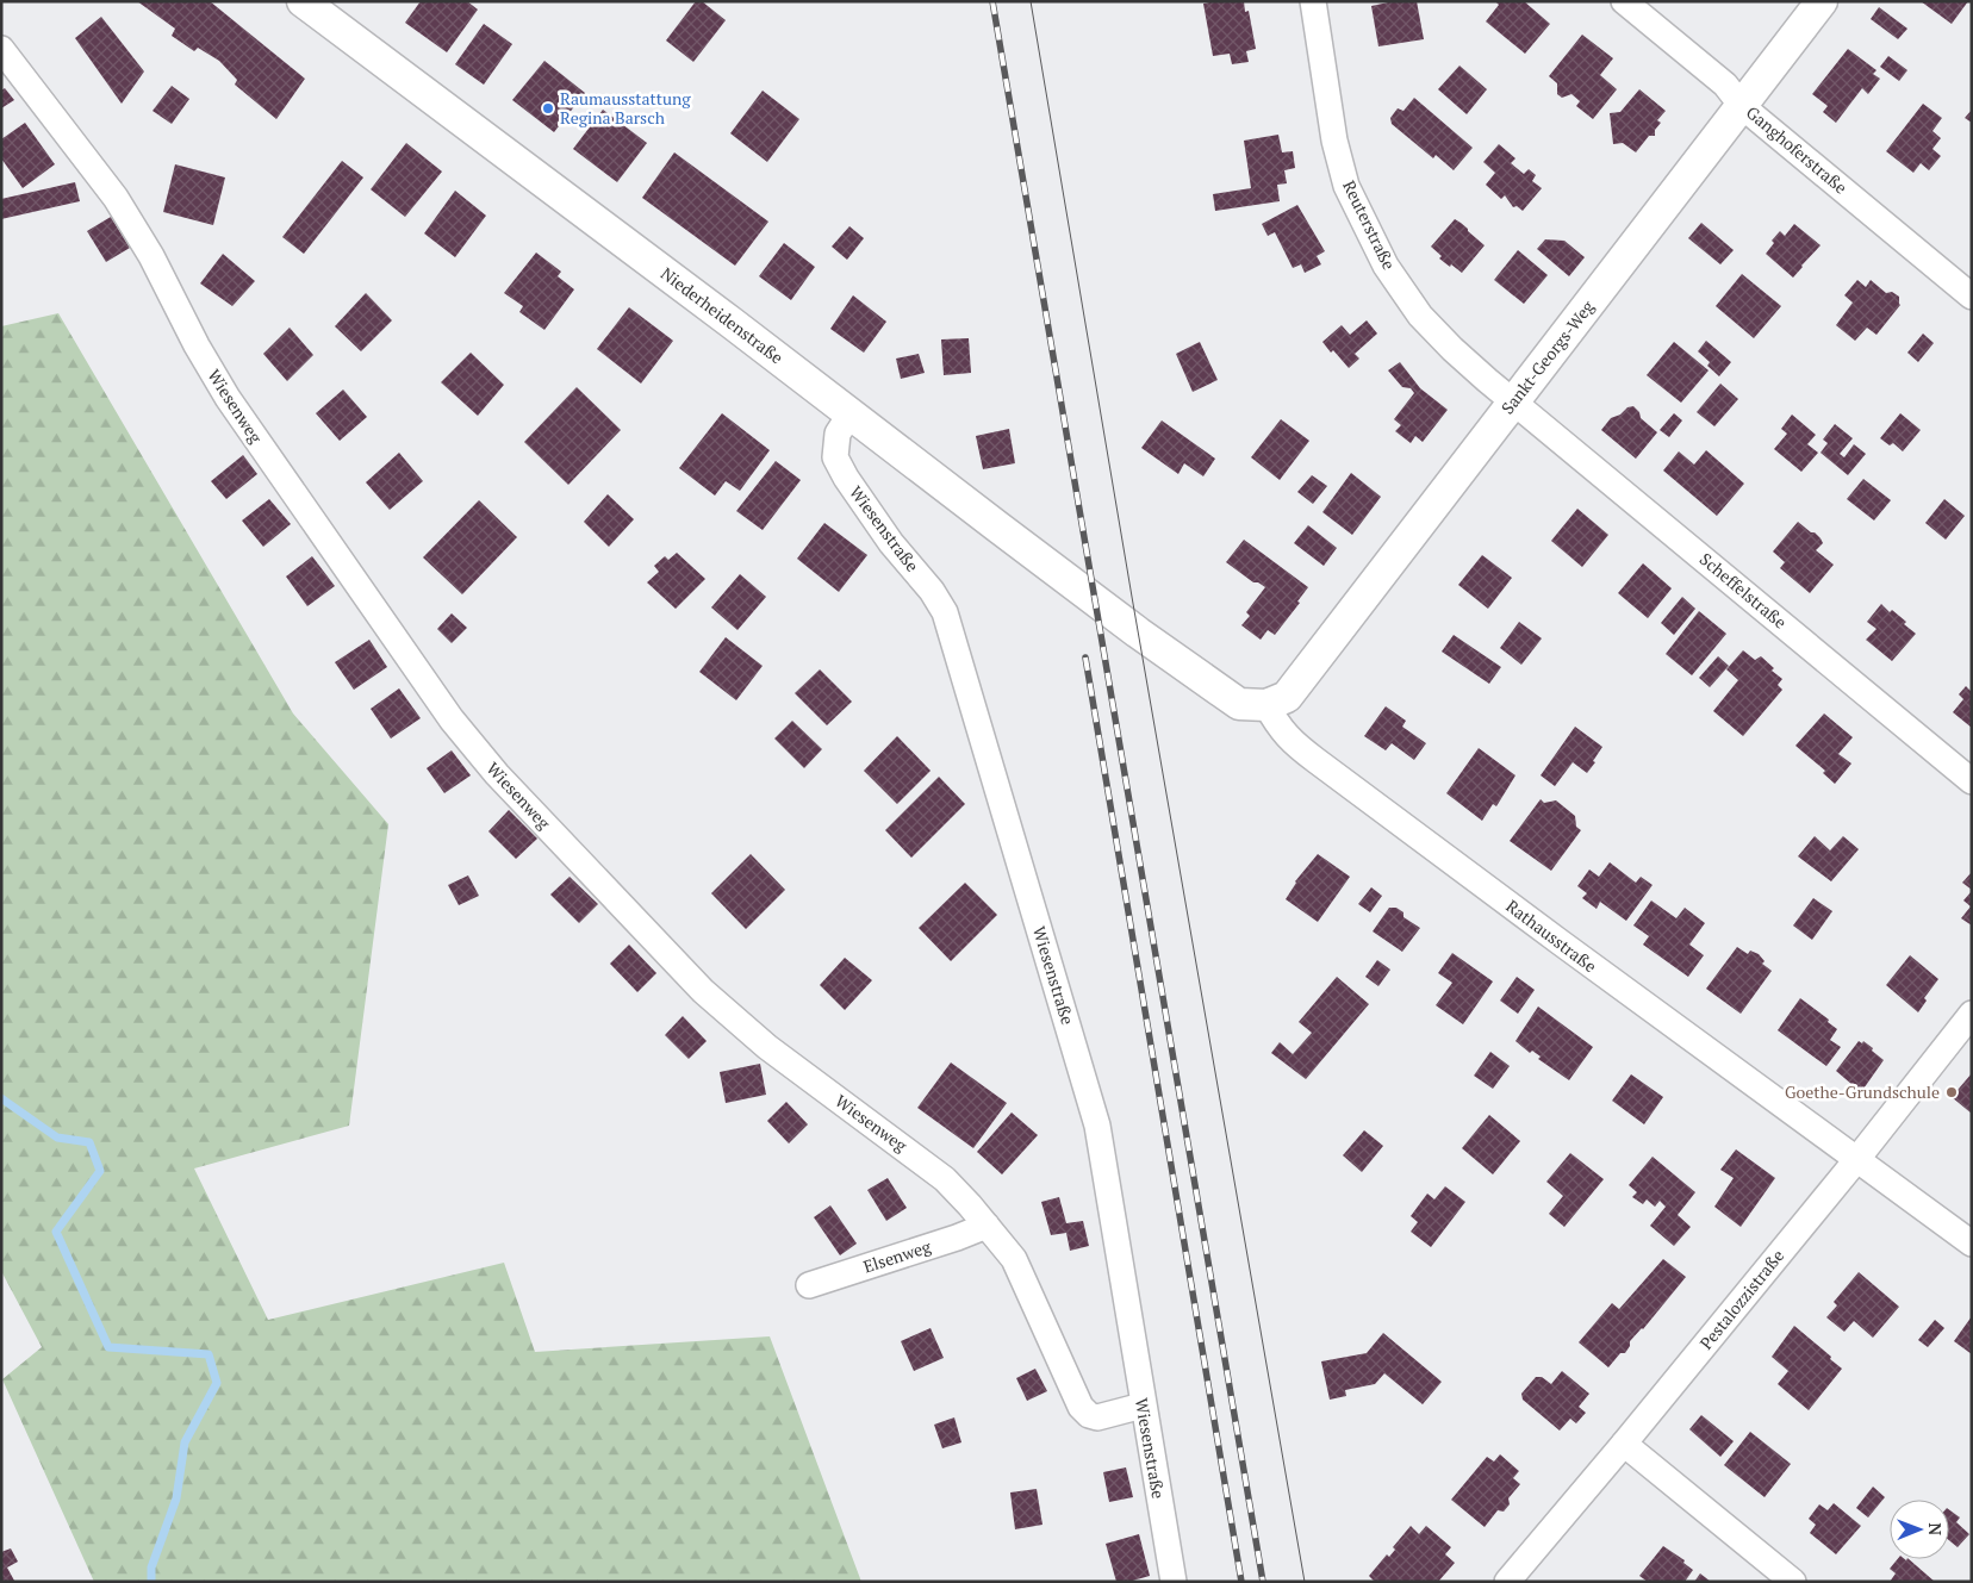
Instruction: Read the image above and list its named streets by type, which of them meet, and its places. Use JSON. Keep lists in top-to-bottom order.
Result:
{
  "streets": {
    "street": [
      "Ganghoferstraße",
      "Reuterstraße",
      "Niederheidenstraße",
      "Sankt-Georgs-Weg",
      "Wiesenweg",
      "Wiesenstraße",
      "Scheffelstraße",
      "Rathausstraße",
      "Elsenweg",
      "Pestalozzistraße"
    ]
  },
  "crossings": [
    ["Ganghoferstraße", "Sankt-Georgs-Weg"],
    ["Reuterstraße", "Sankt-Georgs-Weg"],
    ["Reuterstraße", "Scheffelstraße"],
    ["Niederheidenstraße", "Sankt-Georgs-Weg"],
    ["Niederheidenstraße", "Wiesenstraße"],
    ["Niederheidenstraße", "Rathausstraße"],
    ["Sankt-Georgs-Weg", "Scheffelstraße"],
    ["Sankt-Georgs-Weg", "Rathausstraße"],
    ["Wiesenweg", "Wiesenstraße"],
    ["Wiesenweg", "Elsenweg"],
    ["Rathausstraße", "Pestalozzistraße"]
  ],
  "places": ["Raumausstattung Regina Barsch", "Goethe-Grundschule"],
  "north": "right"
}
